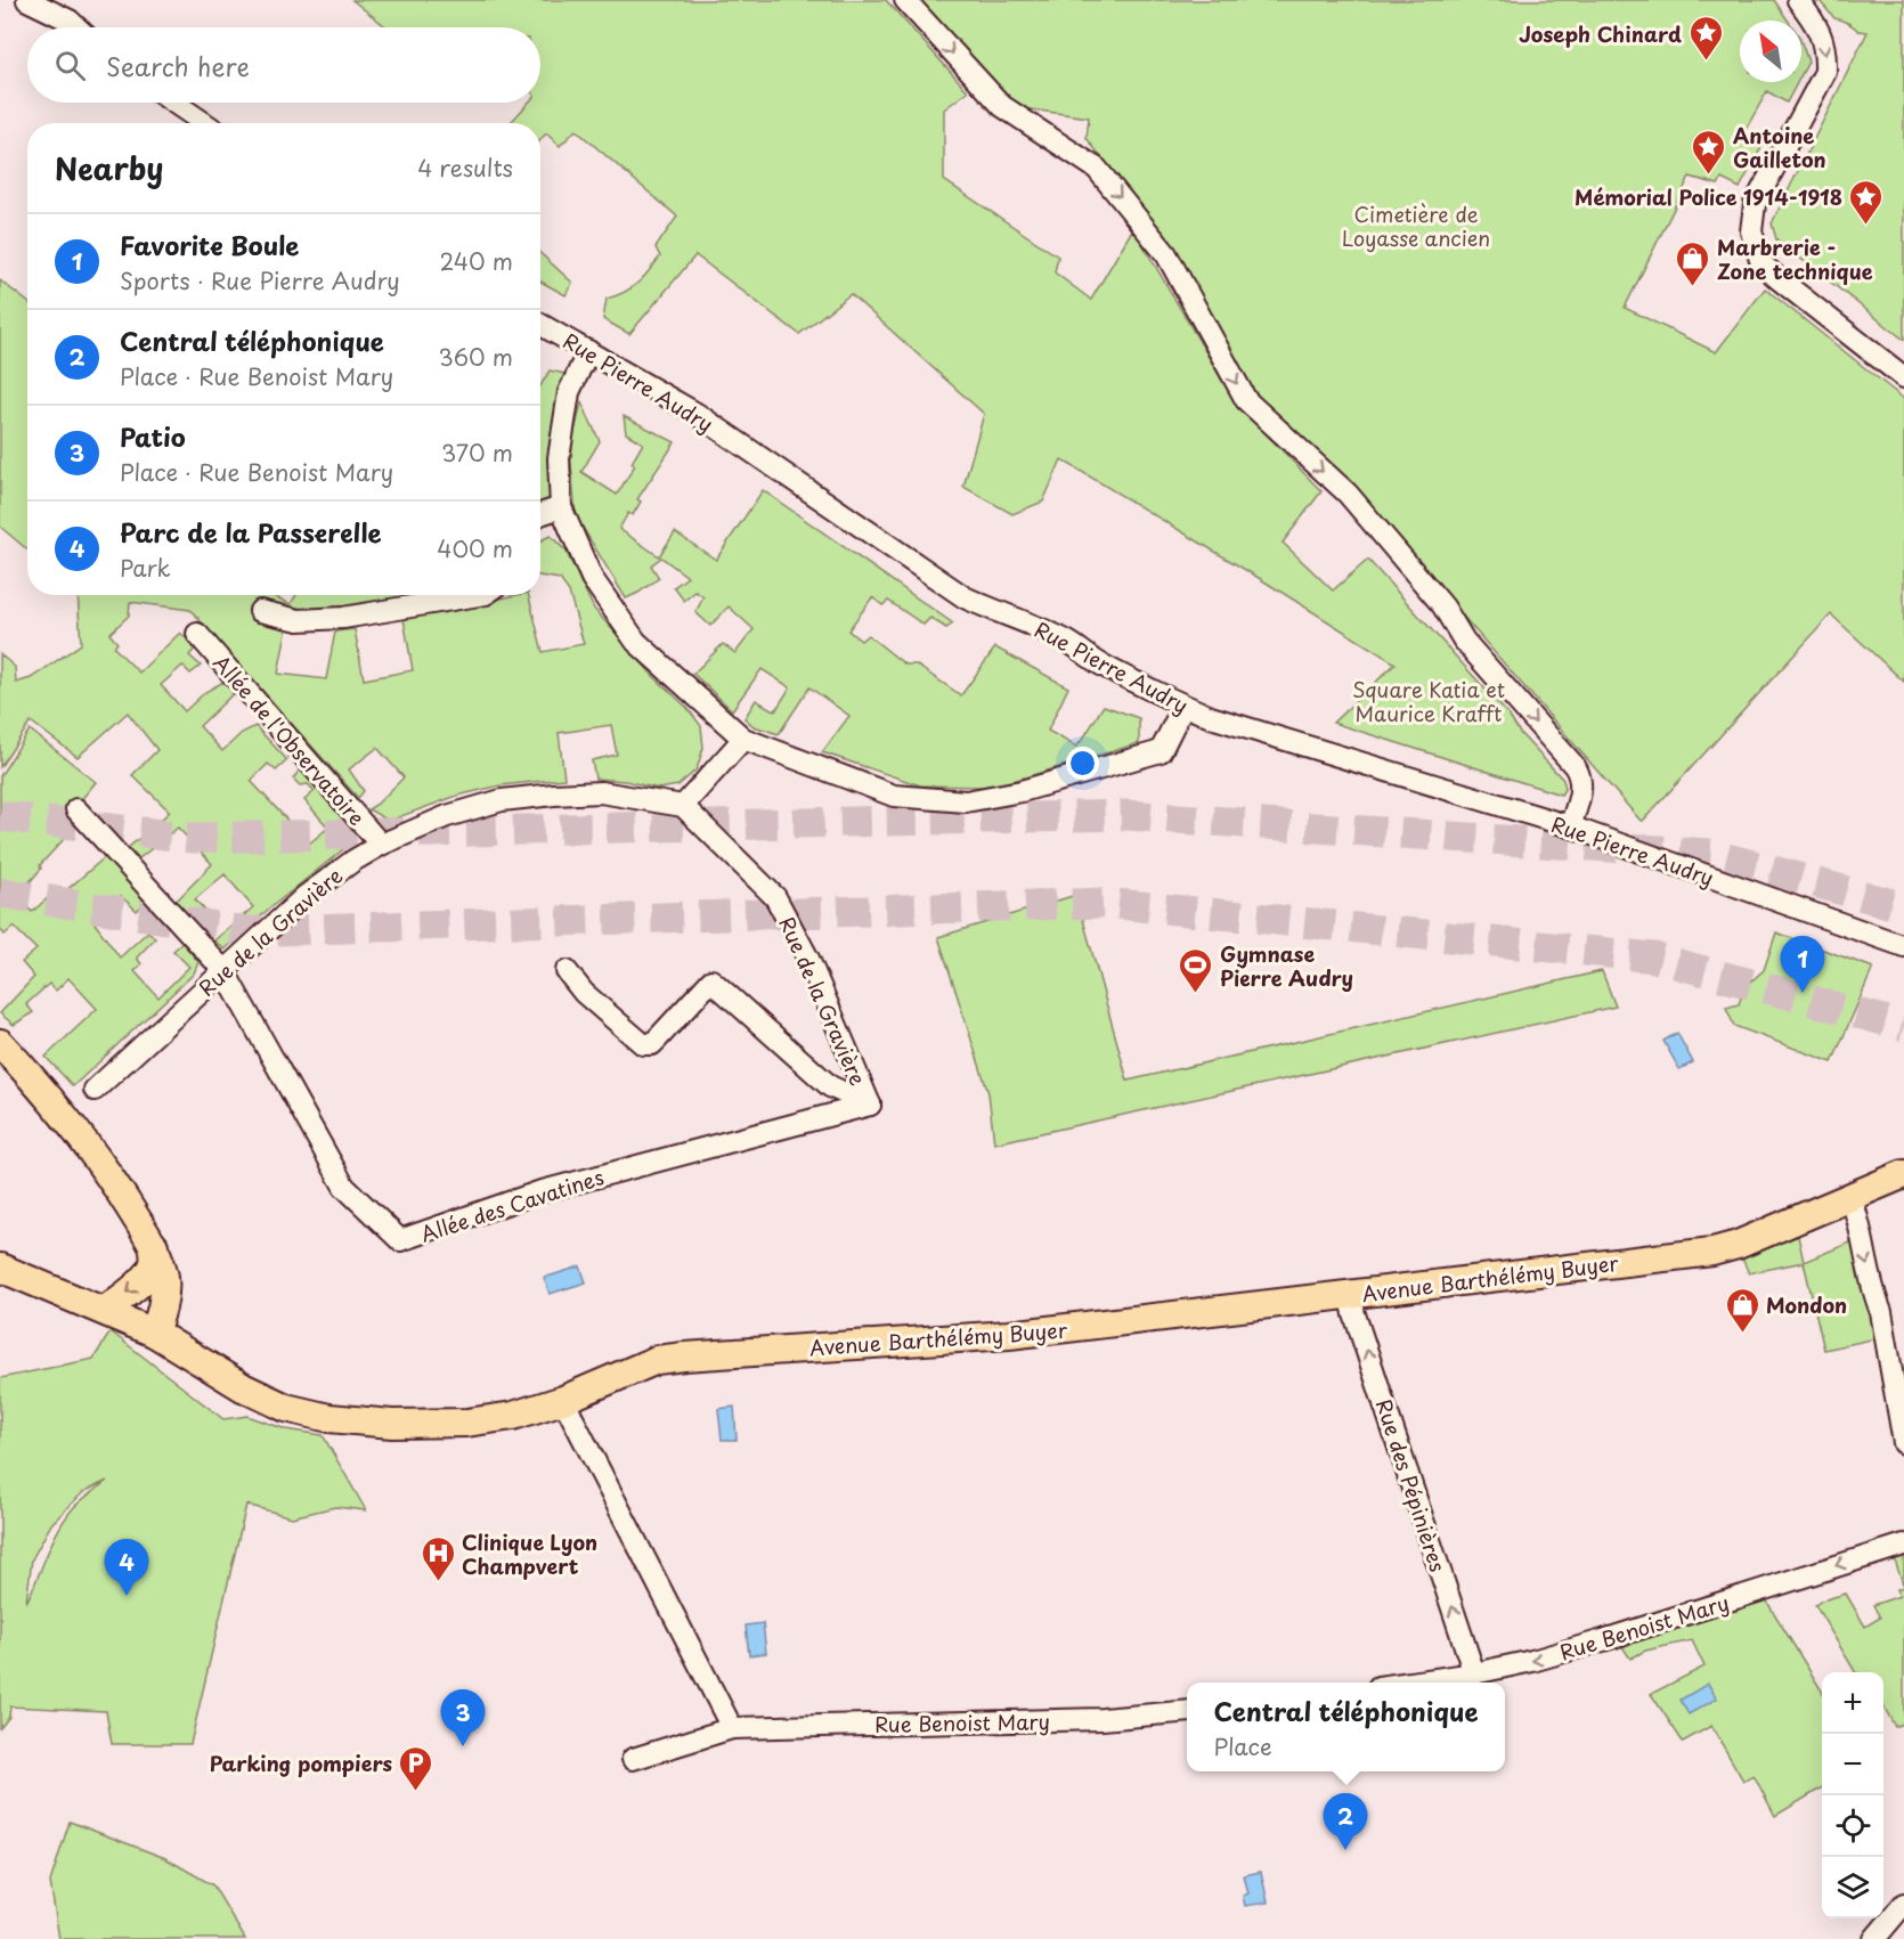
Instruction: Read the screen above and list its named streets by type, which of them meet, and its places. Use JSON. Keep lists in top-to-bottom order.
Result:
{
  "streets": {
    "main road": ["Avenue Barthélémy Buyer"],
    "street": [
      "Rue Pierre Audry",
      "Allée de l'Observatoire",
      "Rue de la Gravière",
      "Allée des Cavatines",
      "Rue des Pépinières",
      "Rue Benoist Mary"
    ]
  },
  "crossings": [
    ["Allée de l'Observatoire", "Rue de la Gravière"],
    ["Rue de la Gravière", "Allée des Cavatines"],
    ["Avenue Barthélémy Buyer", "Rue des Pépinières"],
    ["Rue des Pépinières", "Rue Benoist Mary"]
  ],
  "one_way": ["Rue des Pépinières", "Rue Benoist Mary"],
  "parks": ["Cimetière de Loyasse ancien", "Square Katia et Maurice Krafft"],
  "places": {
    "place": ["Joseph Chinard", "Antoine Gailleton", "Mémorial Police 1914-1918"],
    "shop": ["Marbrerie - Zone technique", "Mondon"],
    "sports": ["Gymnase Pierre Audry"],
    "hospital": ["Clinique Lyon Champvert"],
    "parking": ["Parking pompiers"]
  },
  "north": "top left",
  "page": {
    "search": "Search here",
    "heading": ["Nearby", "4 results"],
    "list": [
      {
        "mark": "1",
        "name": "Favorite Boule",
        "note": "Sports · Rue Pierre Audry",
        "value": "240 m"
      },
      {
        "mark": "2",
        "name": "Central téléphonique",
        "note": "Place · Rue Benoist Mary",
        "value": "360 m"
      },
      {
        "mark": "3",
        "name": "Patio",
        "note": "Place · Rue Benoist Mary",
        "value": "370 m"
      },
      {
        "mark": "4",
        "name": "Parc de la Passerelle",
        "note": "Park",
        "value": "400 m"
      }
    ],
    "pins": [
      "1",
      "4",
      "3",
      "2"
    ],
    "map_buttons": ["+", "−"],
    "popup": ["Central téléphonique", "Place"]
  }
}
